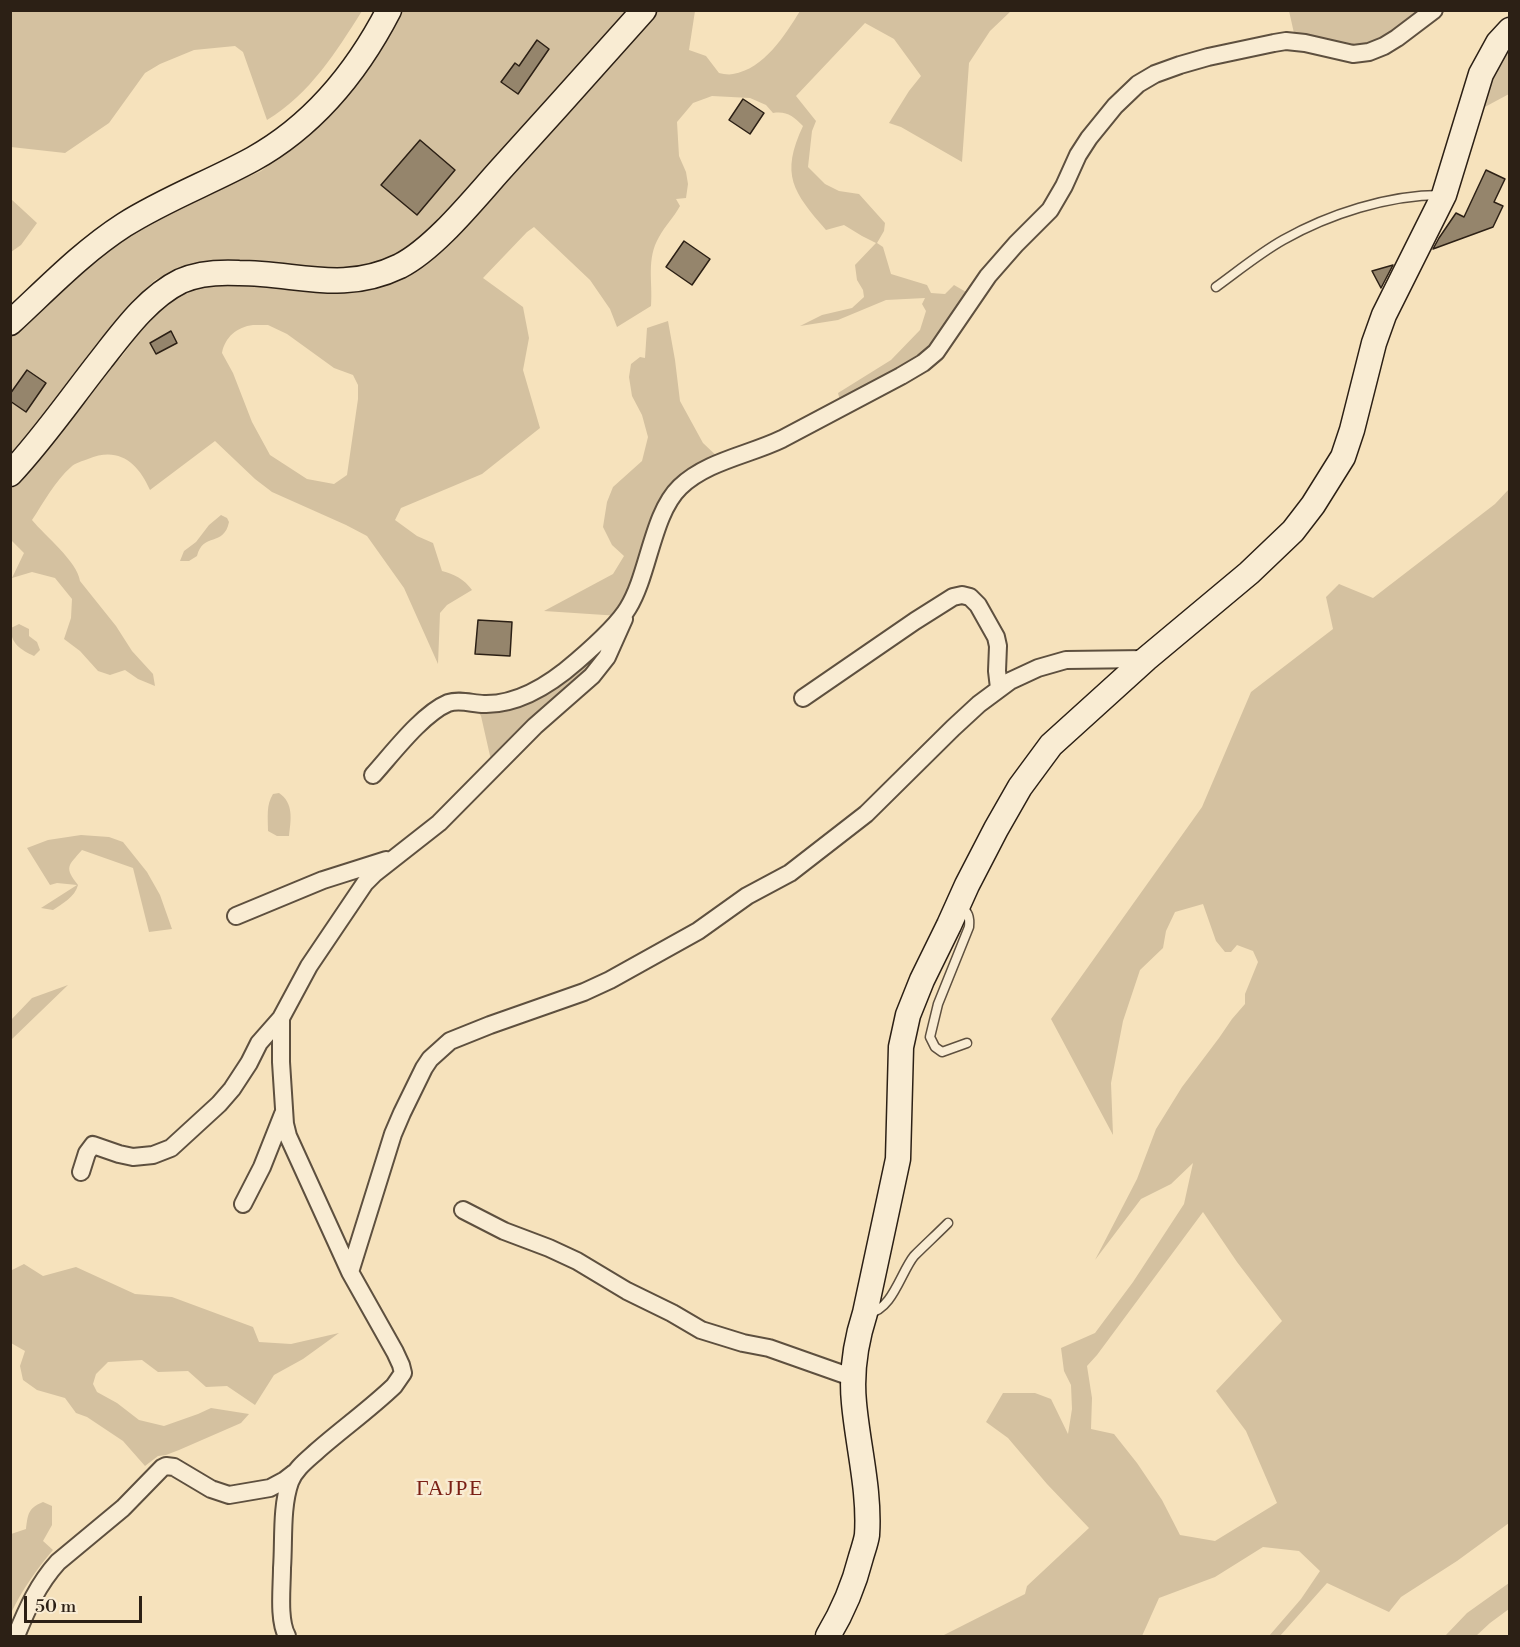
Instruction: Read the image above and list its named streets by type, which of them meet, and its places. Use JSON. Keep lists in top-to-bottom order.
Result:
{
  "districts": ["ГАЈРЕ"],
  "scale_bar": "50 m"
}
